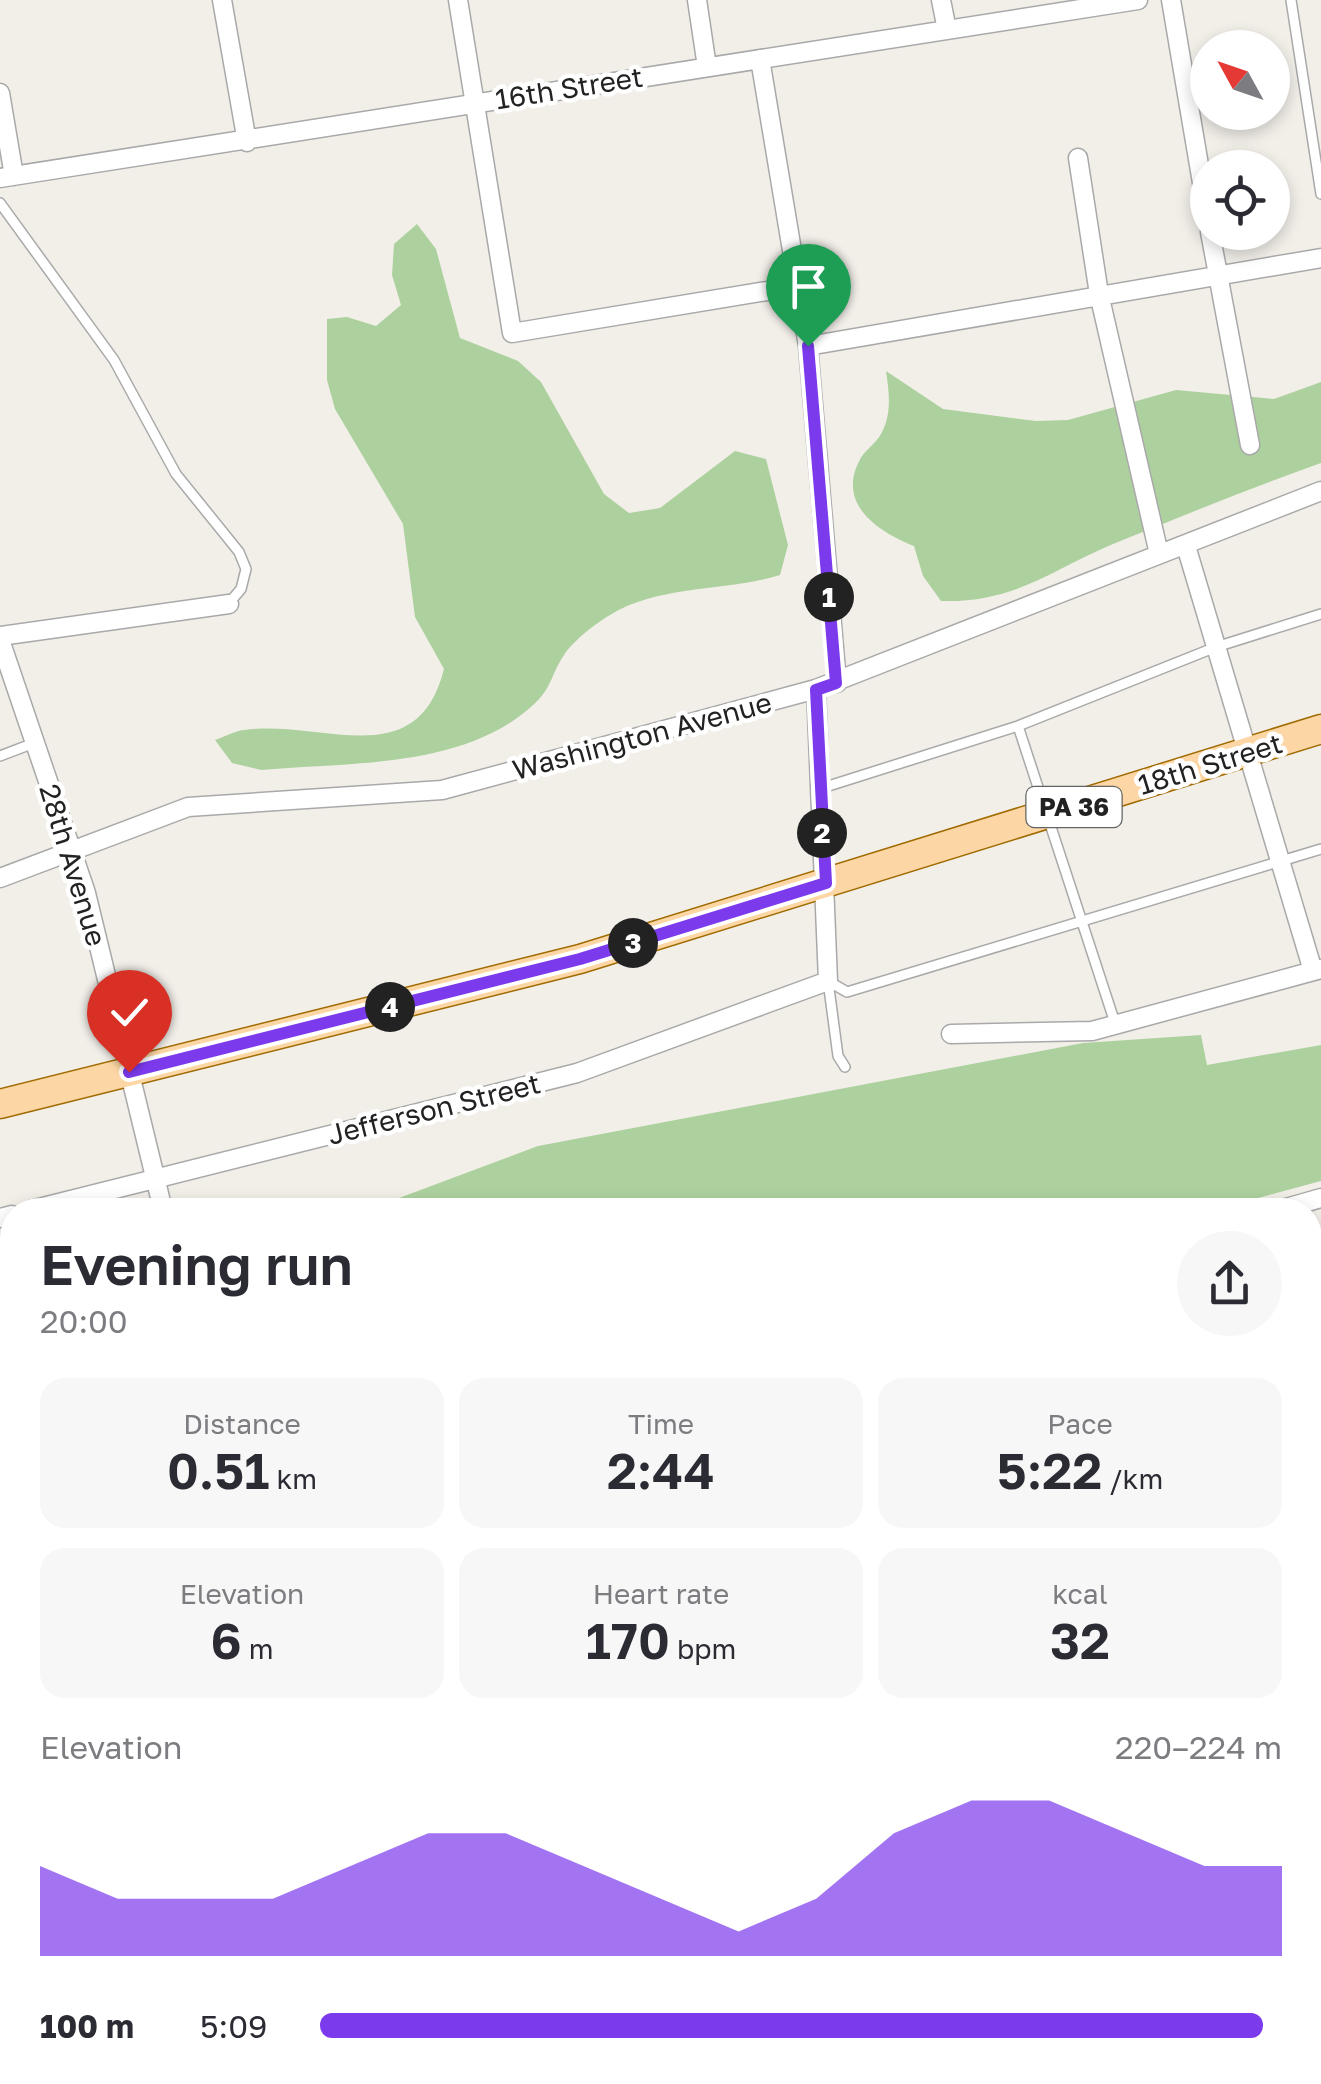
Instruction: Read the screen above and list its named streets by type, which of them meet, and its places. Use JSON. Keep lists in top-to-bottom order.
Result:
{
  "streets": {
    "main road": ["18th Street", "PA 36"],
    "street": [
      "16th Street",
      "Washington Avenue",
      "28th Avenue",
      "Jefferson Street"
    ]
  },
  "crossings": [
    ["Washington Avenue", "28th Avenue"],
    ["18th Street", "28th Avenue"],
    ["28th Avenue", "Jefferson Street"]
  ],
  "north": "top left",
  "page": {
    "pins": [
      "1",
      "2",
      "3",
      "4"
    ],
    "heading": ["Evening run", "20:00"],
    "stats": [
      ["Distance", "0.51 km"],
      ["Time", "2:44"],
      ["Pace", "5:22 /km"],
      ["Elevation", "6 m"],
      ["Heart rate", "170 bpm"],
      ["kcal", "32"]
    ],
    "chart": ["Elevation", "220–224 m"],
    "list": [
      {
        "name": "100 m",
        "note": "5:09"
      }
    ]
  }
}
